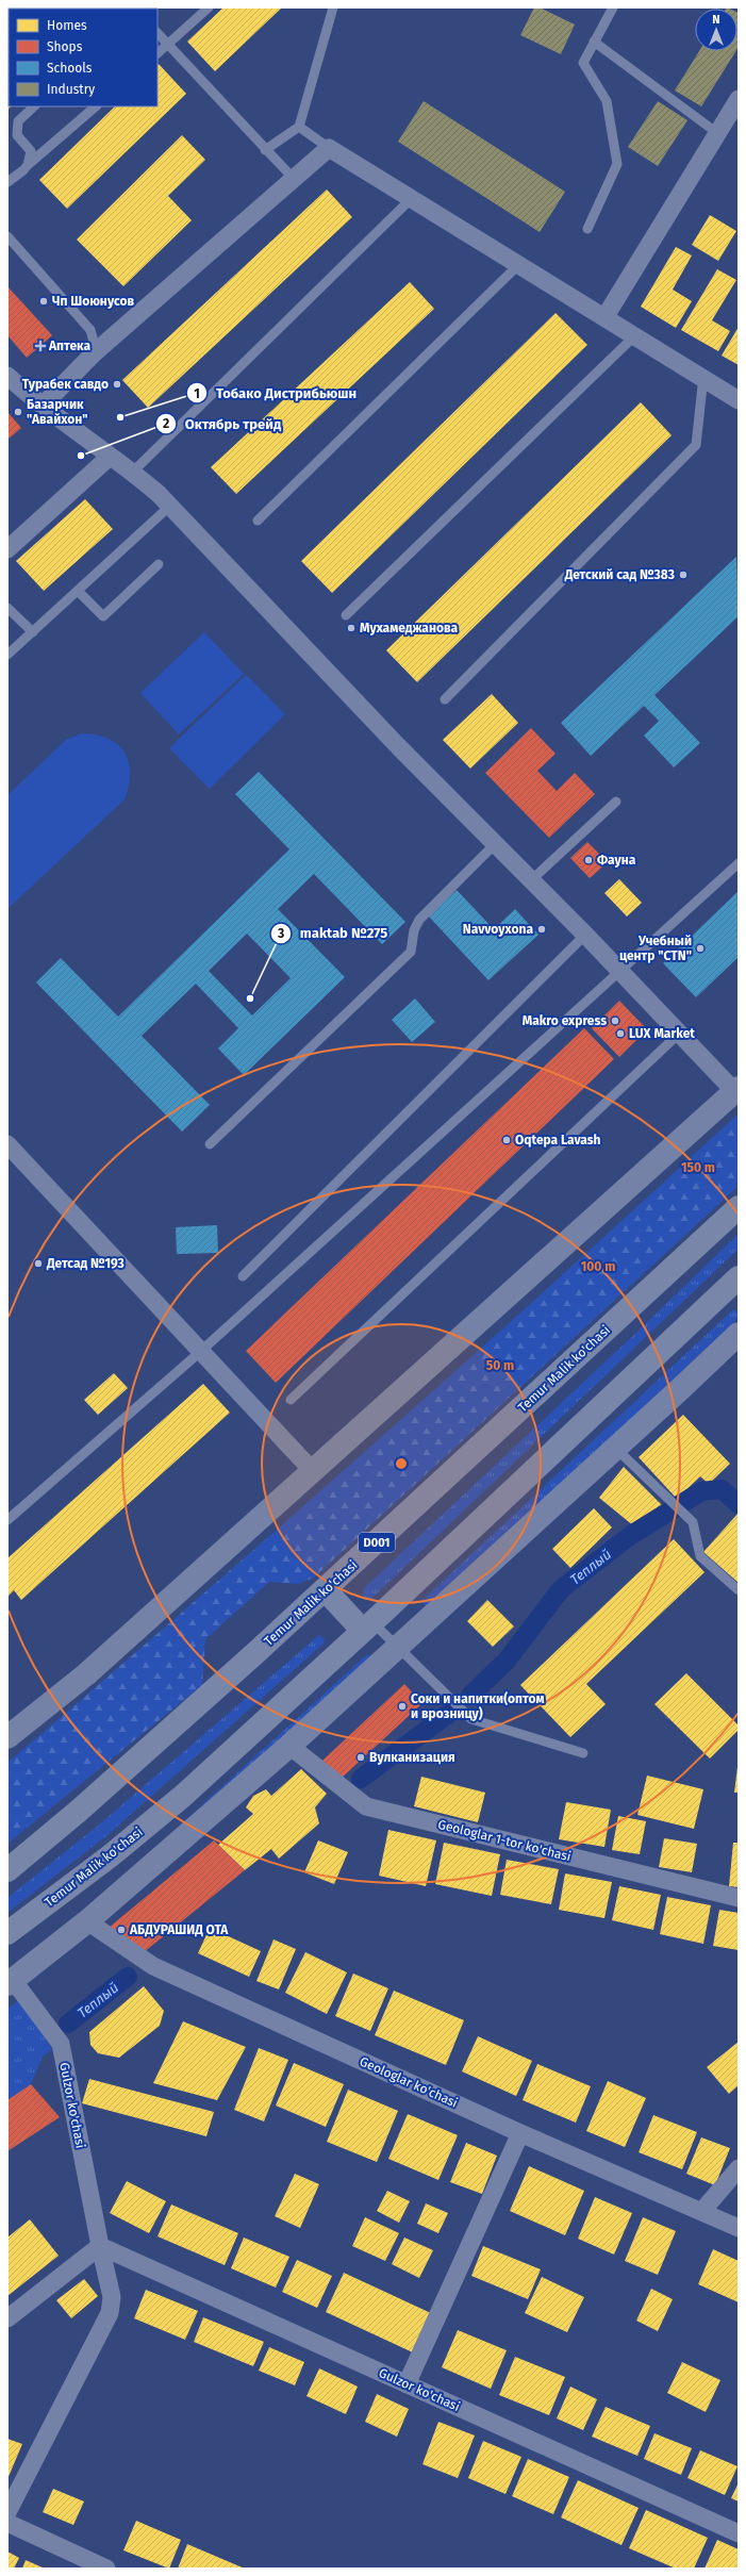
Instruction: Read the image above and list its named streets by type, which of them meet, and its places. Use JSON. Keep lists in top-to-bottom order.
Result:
{
  "streets": {
    "highway": ["Temur Malik ko'chasi", "D001"],
    "street": ["Geologlar 1-tor ko'chasi", "Geologlar ko'chasi", "Gulzor ko'chasi"]
  },
  "water": ["Теплый"],
  "places": {
    "other": [
      "Чп Шоюнусов",
      "Турабек савдо",
      "Базарчик \"Авайхон\"",
      "Тобако Дистрибьюшн",
      "Октябрь трейд",
      "Детский сад №383",
      "Мухамеджанова",
      "Фауна",
      "Navvoyxona",
      "Учебный центр \"CTN\"",
      "maktab №275",
      "Makro express",
      "LUX Market",
      "Oqtepa Lavash",
      "Детсад №193",
      "Соки и напитки(оптом и врозницу)",
      "Вулканизация",
      "АБДУРАШИД ОТА"
    ],
    "health": ["Аптека"]
  },
  "legend": [
    "Homes",
    "Shops",
    "Schools",
    "Industry"
  ],
  "north": "top",
  "rings": ["150 m", "100 m", "50 m"]
}
